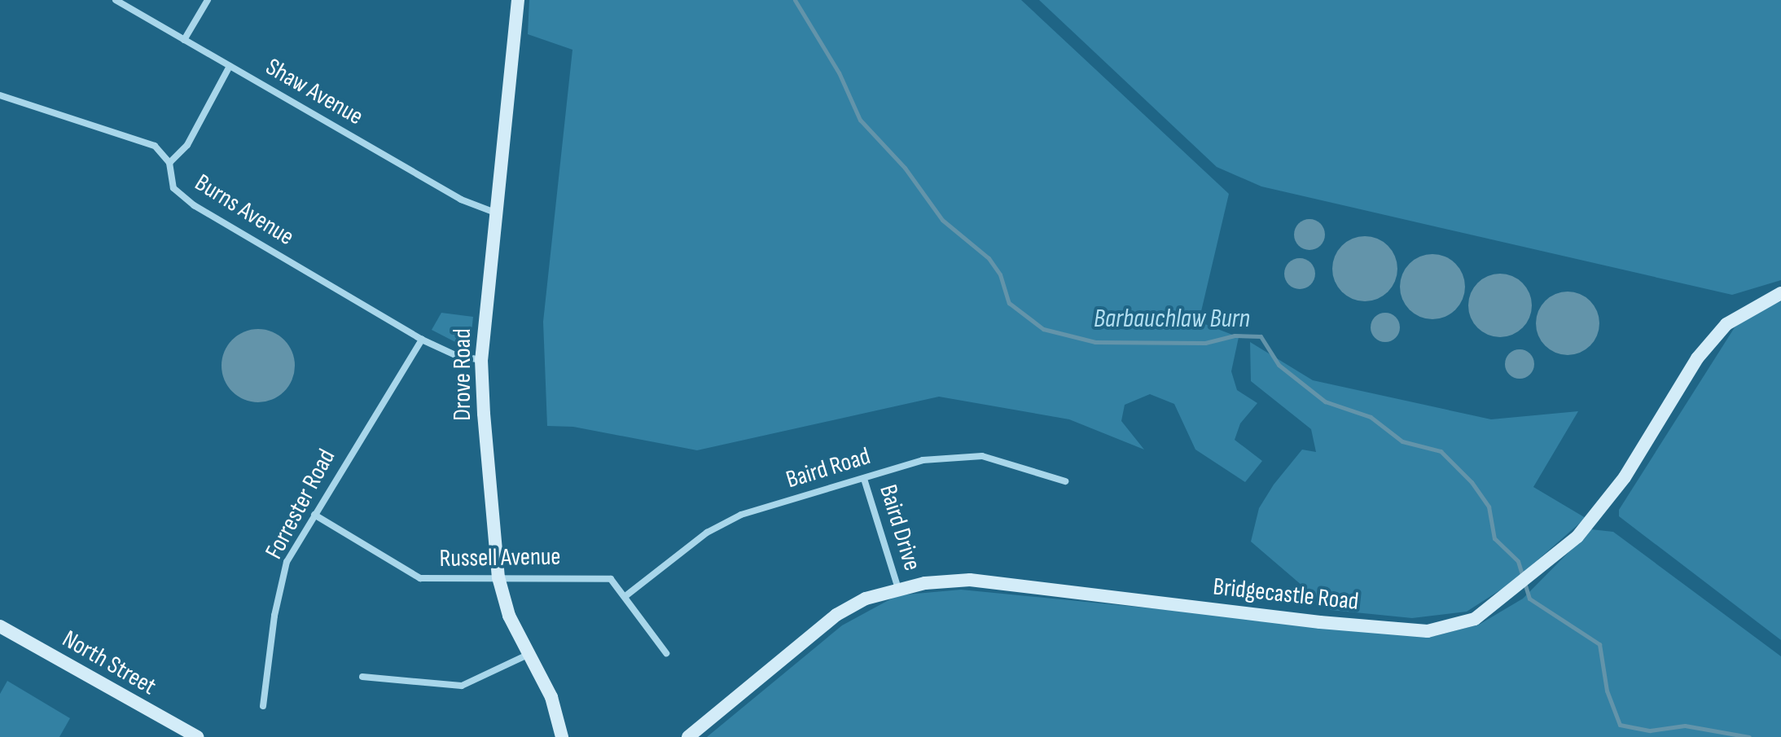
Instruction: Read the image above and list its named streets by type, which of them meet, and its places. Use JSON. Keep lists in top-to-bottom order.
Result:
{
  "streets": {
    "street": [
      "Shaw Avenue",
      "Burns Avenue",
      "Drove Road",
      "Baird Road",
      "Forrester Road",
      "Baird Drive",
      "Russell Avenue",
      "Bridgecastle Road",
      "North Street"
    ]
  },
  "crossings": [
    ["Shaw Avenue", "Drove Road"],
    ["Burns Avenue", "Drove Road"],
    ["Burns Avenue", "Forrester Road"],
    ["Drove Road", "Russell Avenue"],
    ["Baird Road", "Baird Drive"],
    ["Baird Road", "Russell Avenue"],
    ["Forrester Road", "Russell Avenue"],
    ["Baird Drive", "Bridgecastle Road"]
  ],
  "water": ["Barbauchlaw Burn"]
}
